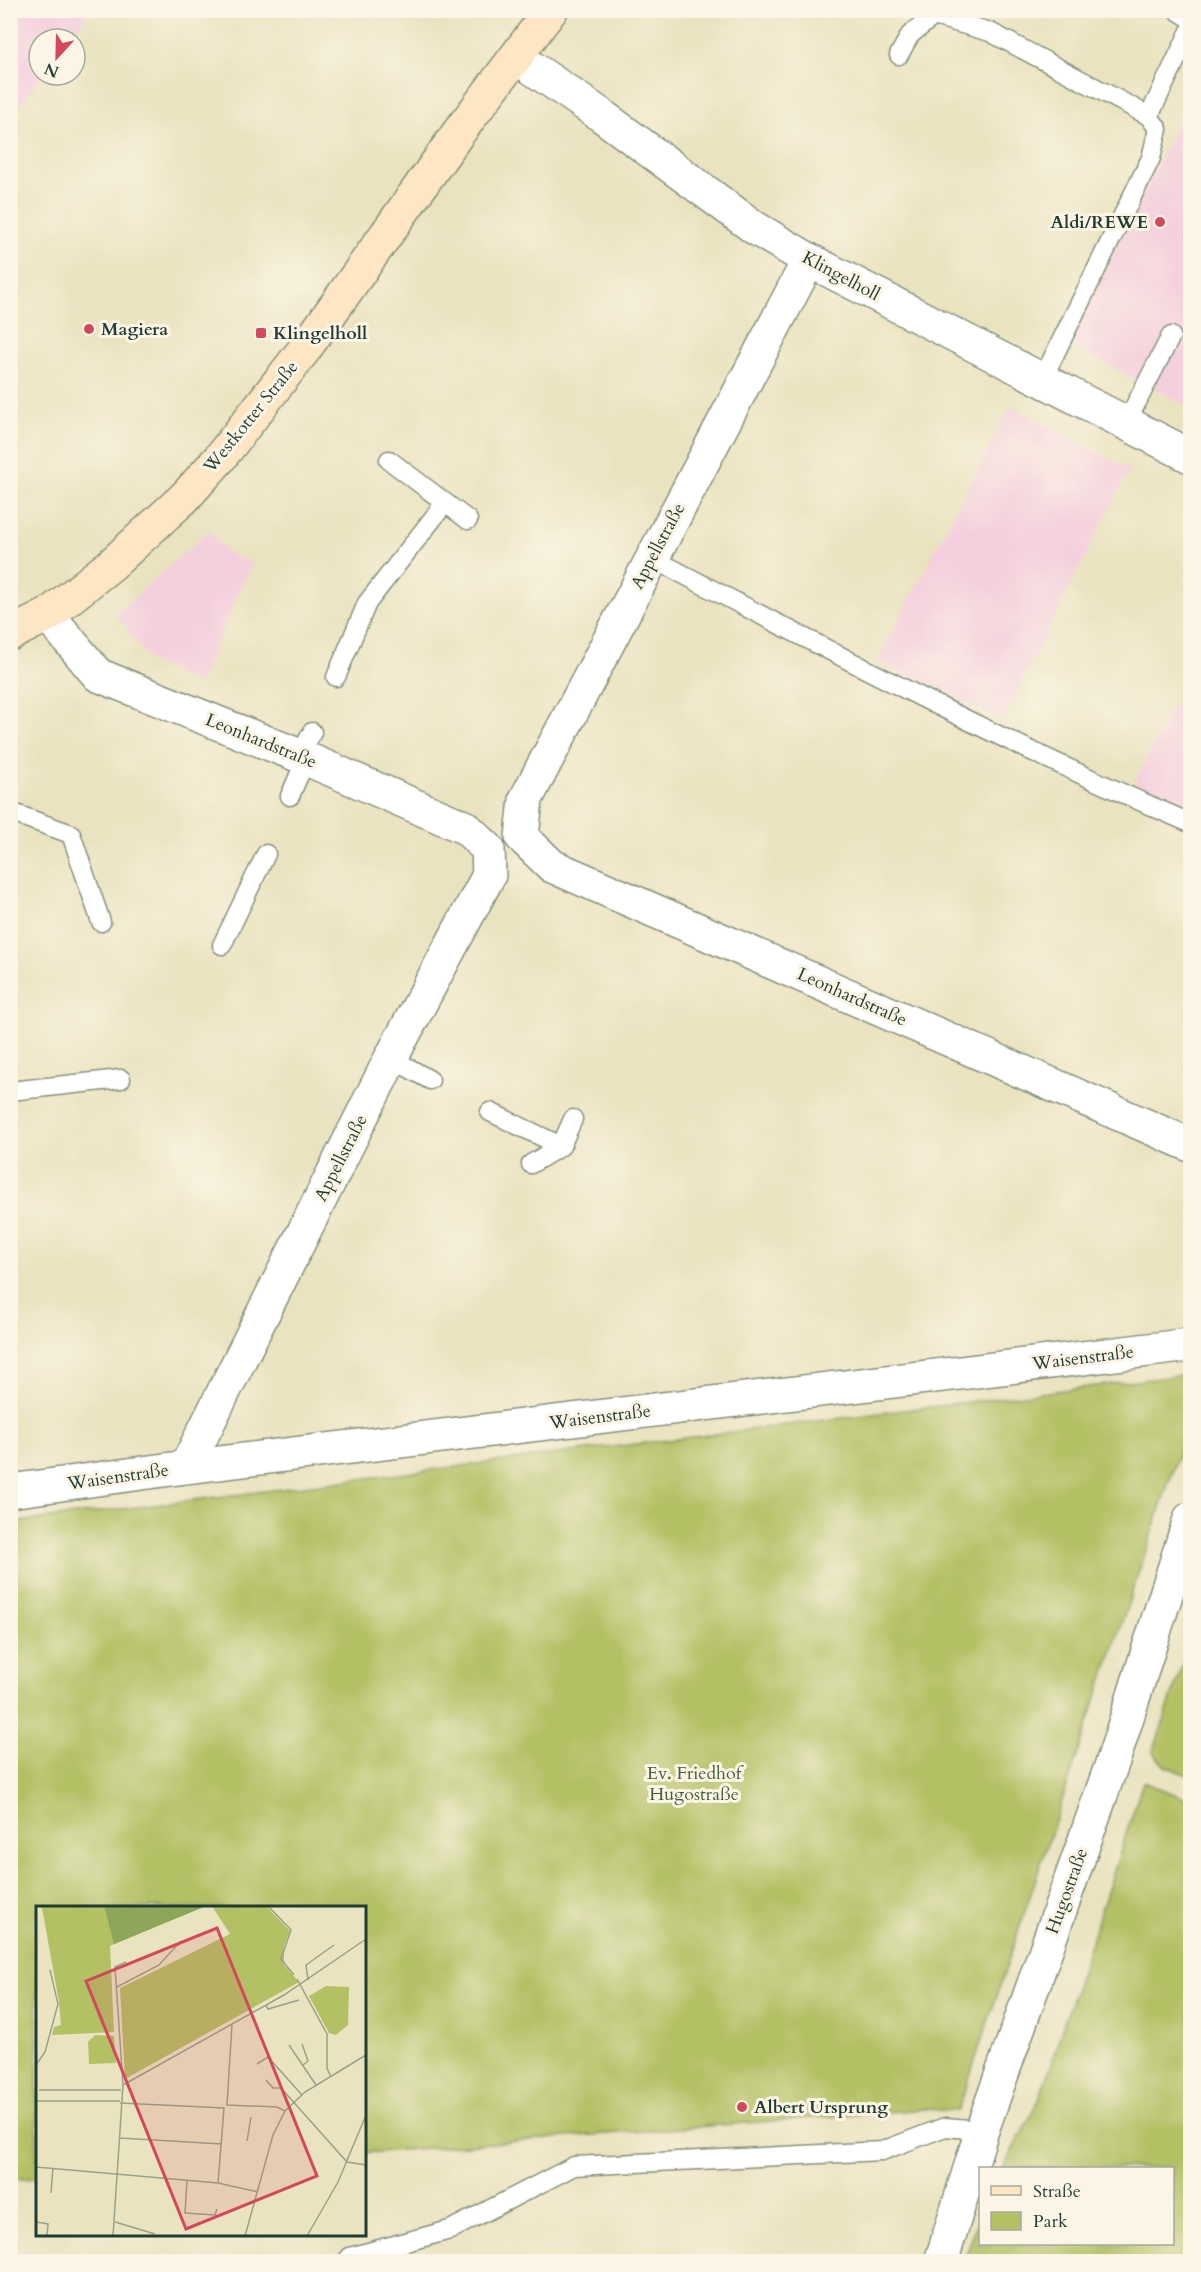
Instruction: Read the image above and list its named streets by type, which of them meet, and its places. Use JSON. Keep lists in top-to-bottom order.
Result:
{
  "streets": {
    "main road": ["Westkotter Straße"],
    "street": [
      "Klingelholl",
      "Appellstraße",
      "Leonhardstraße",
      "Waisenstraße",
      "Hugostraße"
    ]
  },
  "crossings": [
    ["Klingelholl", "Westkotter Straße"],
    ["Klingelholl", "Appellstraße"],
    ["Westkotter Straße", "Leonhardstraße"],
    ["Appellstraße", "Leonhardstraße"],
    ["Appellstraße", "Waisenstraße"]
  ],
  "parks": ["Ev. Friedhof Hugostraße"],
  "places": {
    "other": ["Aldi/REWE", "Magiera", "Albert Ursprung"],
    "transit": ["Klingelholl"]
  },
  "legend": ["Straße", "Park"],
  "north": "bottom"
}
